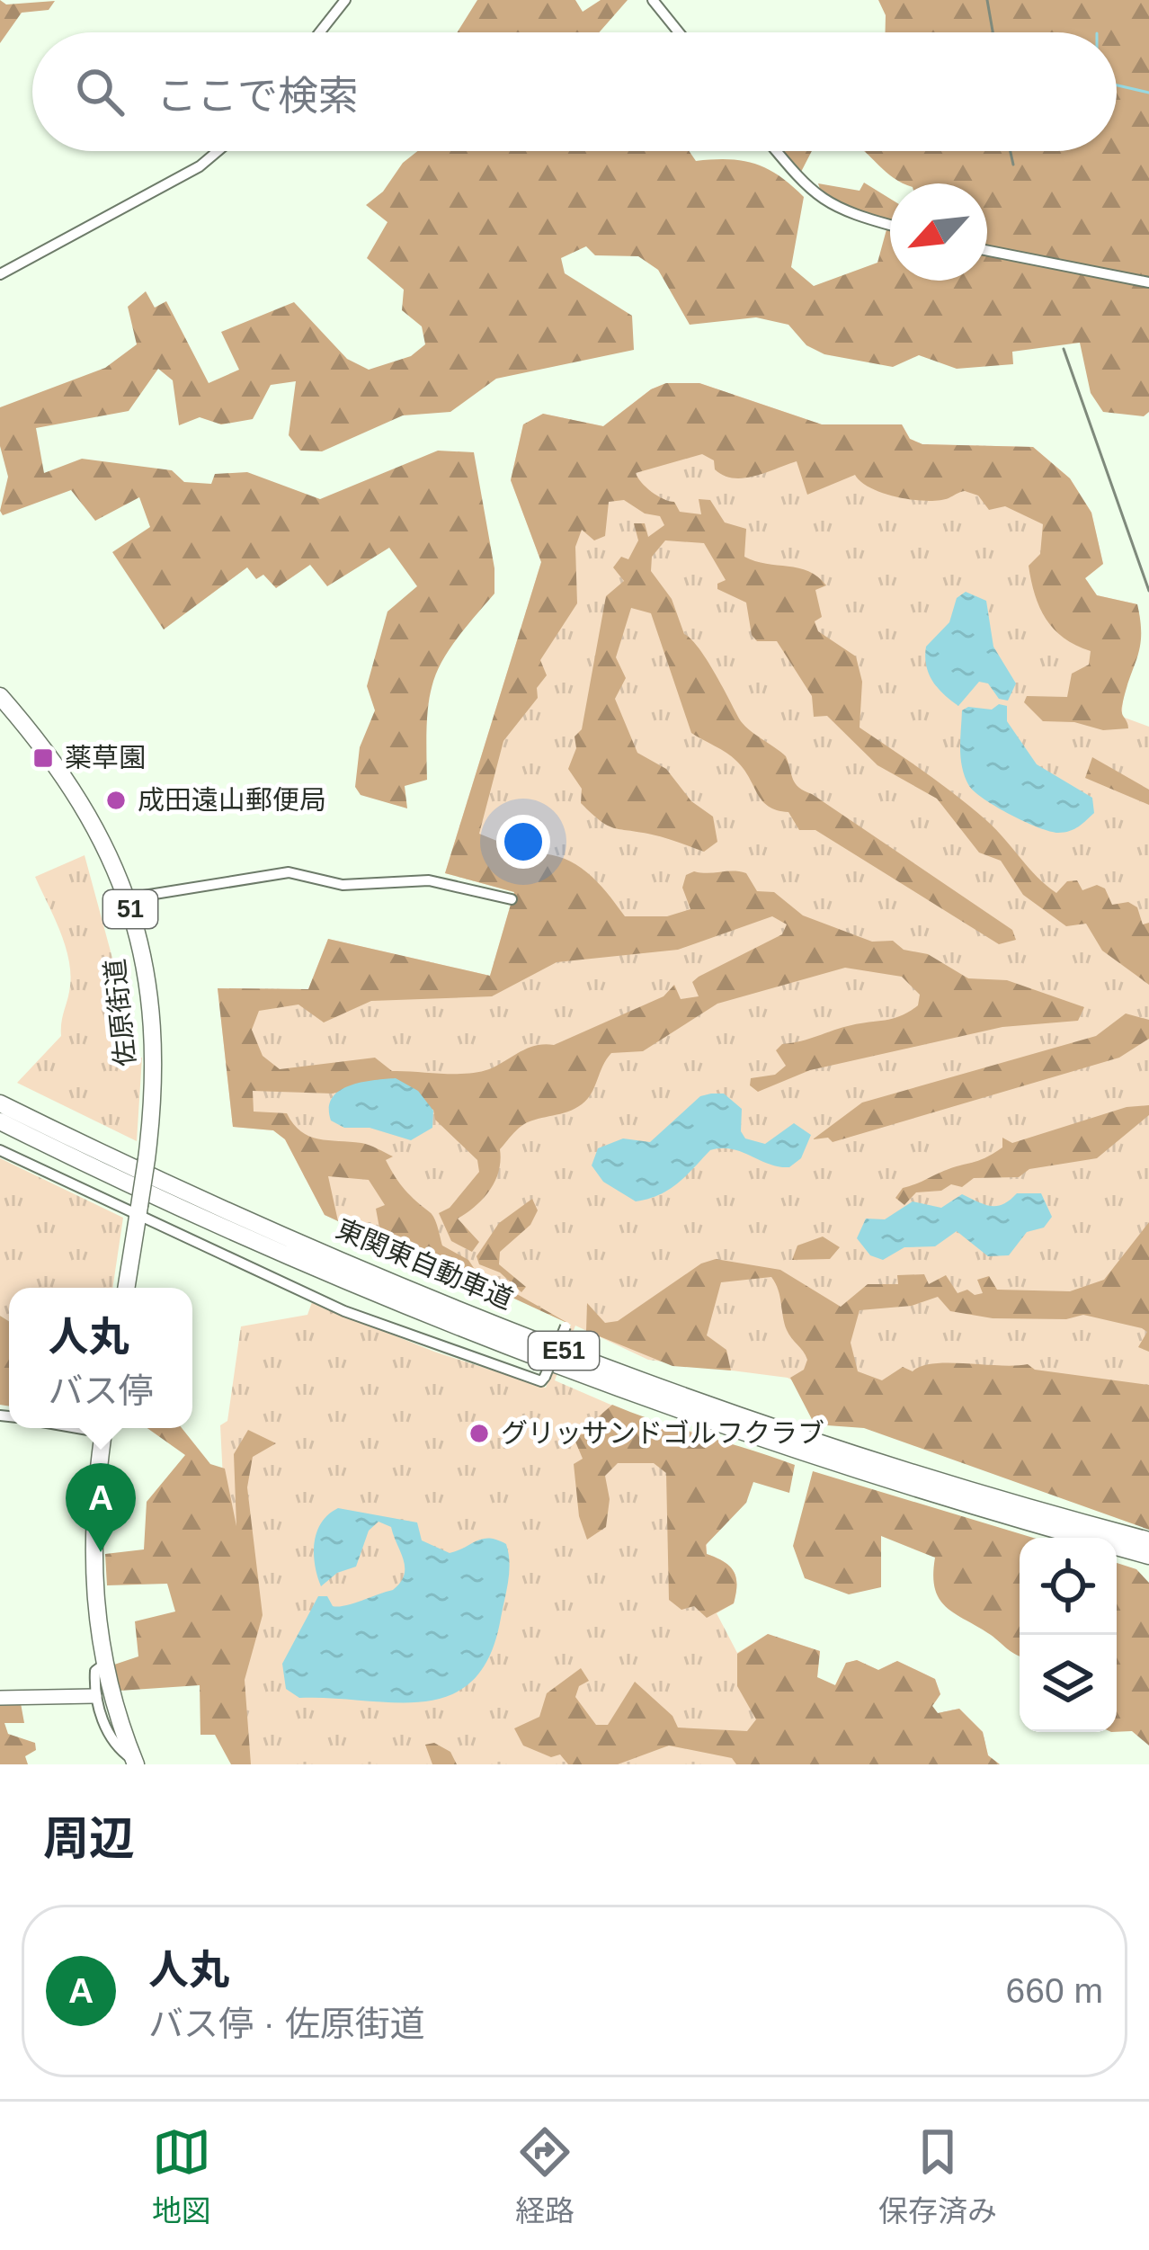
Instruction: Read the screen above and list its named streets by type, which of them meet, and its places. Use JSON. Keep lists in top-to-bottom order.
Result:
{
  "streets": {
    "highway": [
      "51",
      "佐原街道",
      "東関東自動車道",
      "E51"
    ]
  },
  "places": {
    "transit": ["薬草園"],
    "other": ["成田遠山郵便局", "グリッサンドゴルフクラブ"]
  },
  "north": "bottom left",
  "page": {
    "search": "ここで検索",
    "popup": ["人丸", "バス停"],
    "pins": "A",
    "heading": "周辺",
    "list": [
      {
        "mark": "A",
        "name": "人丸",
        "note": "バス停 · 佐原街道",
        "value": "660 m"
      }
    ],
    "nav": ["地図", "経路", "保存済み"]
  }
}
